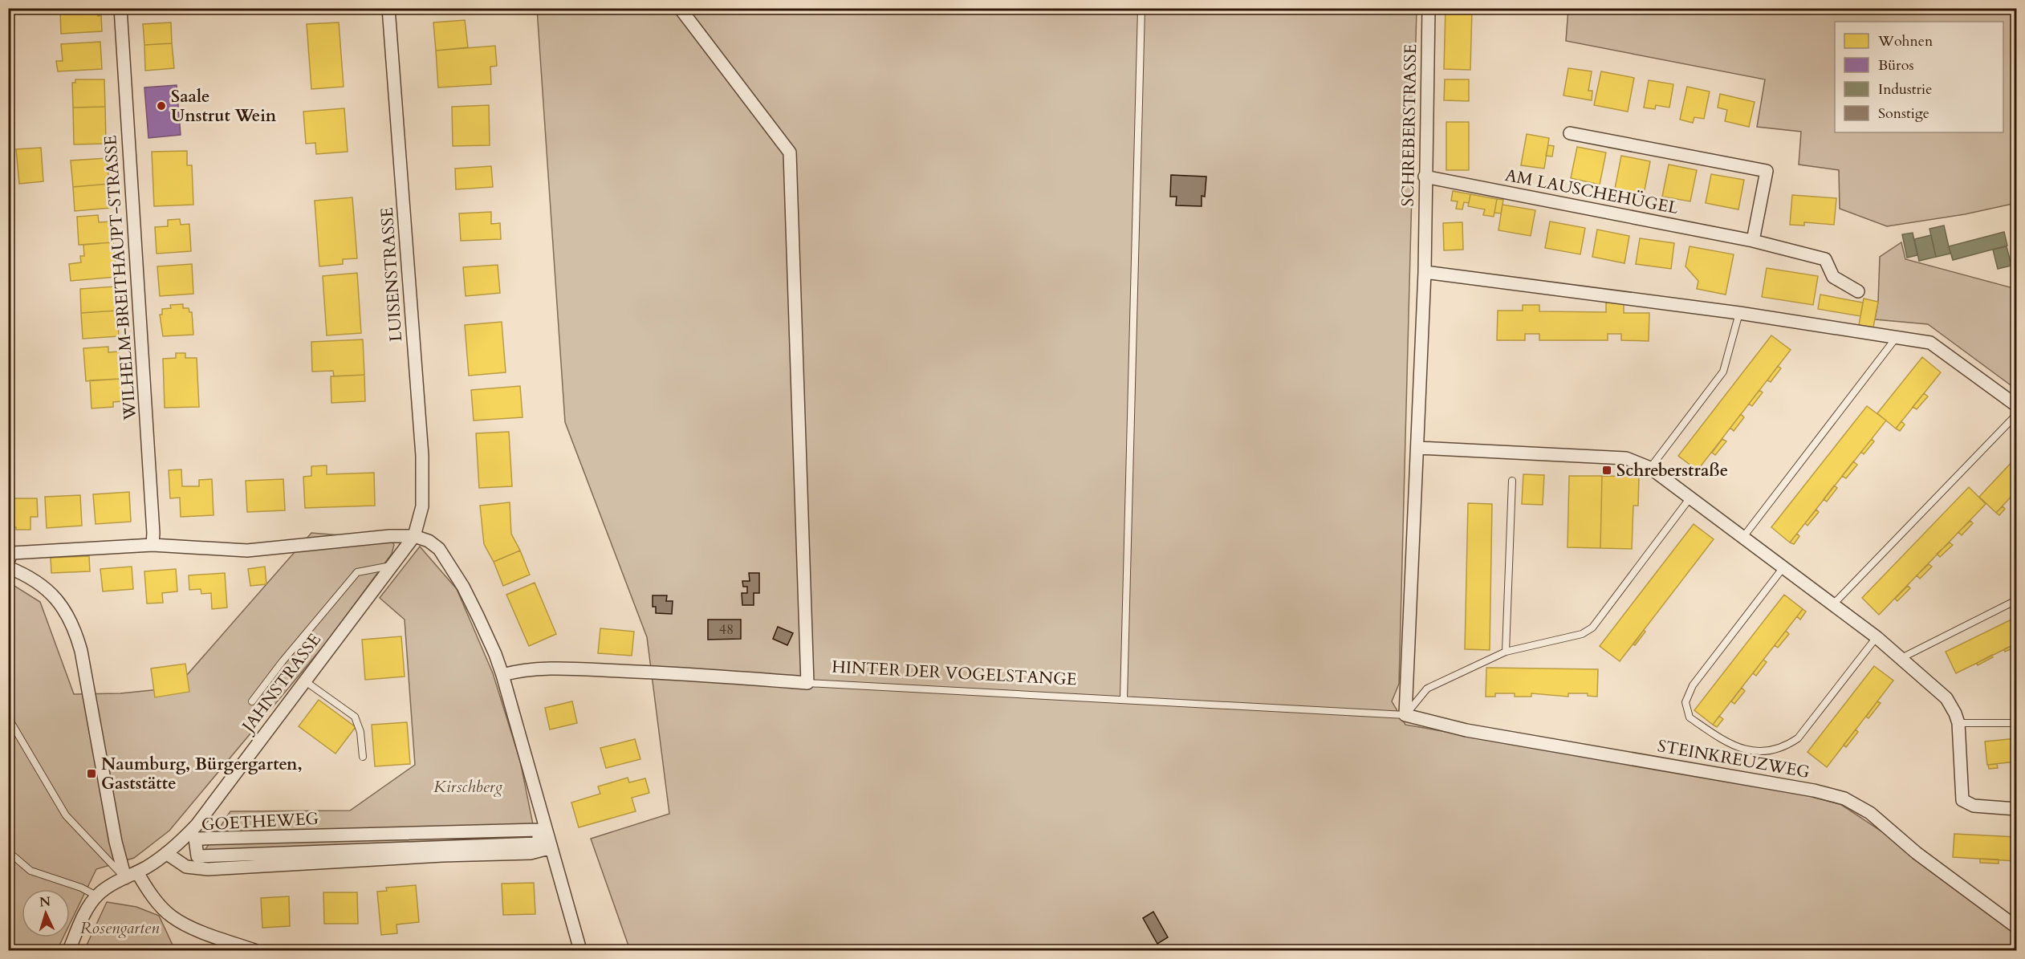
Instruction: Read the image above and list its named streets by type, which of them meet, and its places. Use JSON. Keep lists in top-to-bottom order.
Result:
{
  "streets": {
    "street": [
      "SCHREBERSTRASSE",
      "AM LAUSCHEHÜGEL",
      "LUISENSTRASSE",
      "WILHELM-BREITHAUPT-STRASSE",
      "HINTER DER VOGELSTANGE",
      "JAHNSTRASSE",
      "STEINKREUZWEG",
      "GOETHEWEG"
    ]
  },
  "crossings": [
    ["SCHREBERSTRASSE", "AM LAUSCHEHÜGEL"],
    ["SCHREBERSTRASSE", "HINTER DER VOGELSTANGE"],
    ["SCHREBERSTRASSE", "STEINKREUZWEG"],
    ["LUISENSTRASSE", "JAHNSTRASSE"],
    ["HINTER DER VOGELSTANGE", "STEINKREUZWEG"]
  ],
  "parks": ["Kirschberg", "Rosengarten"],
  "places": {
    "other": ["Saale Unstrut Wein"],
    "transit": ["Schreberstraße", "Naumburg, Bürgergarten, Gaststätte"]
  },
  "house_numbers": ["48"],
  "legend": [
    "Wohnen",
    "Büros",
    "Industrie",
    "Sonstige"
  ],
  "north": "top"
}
